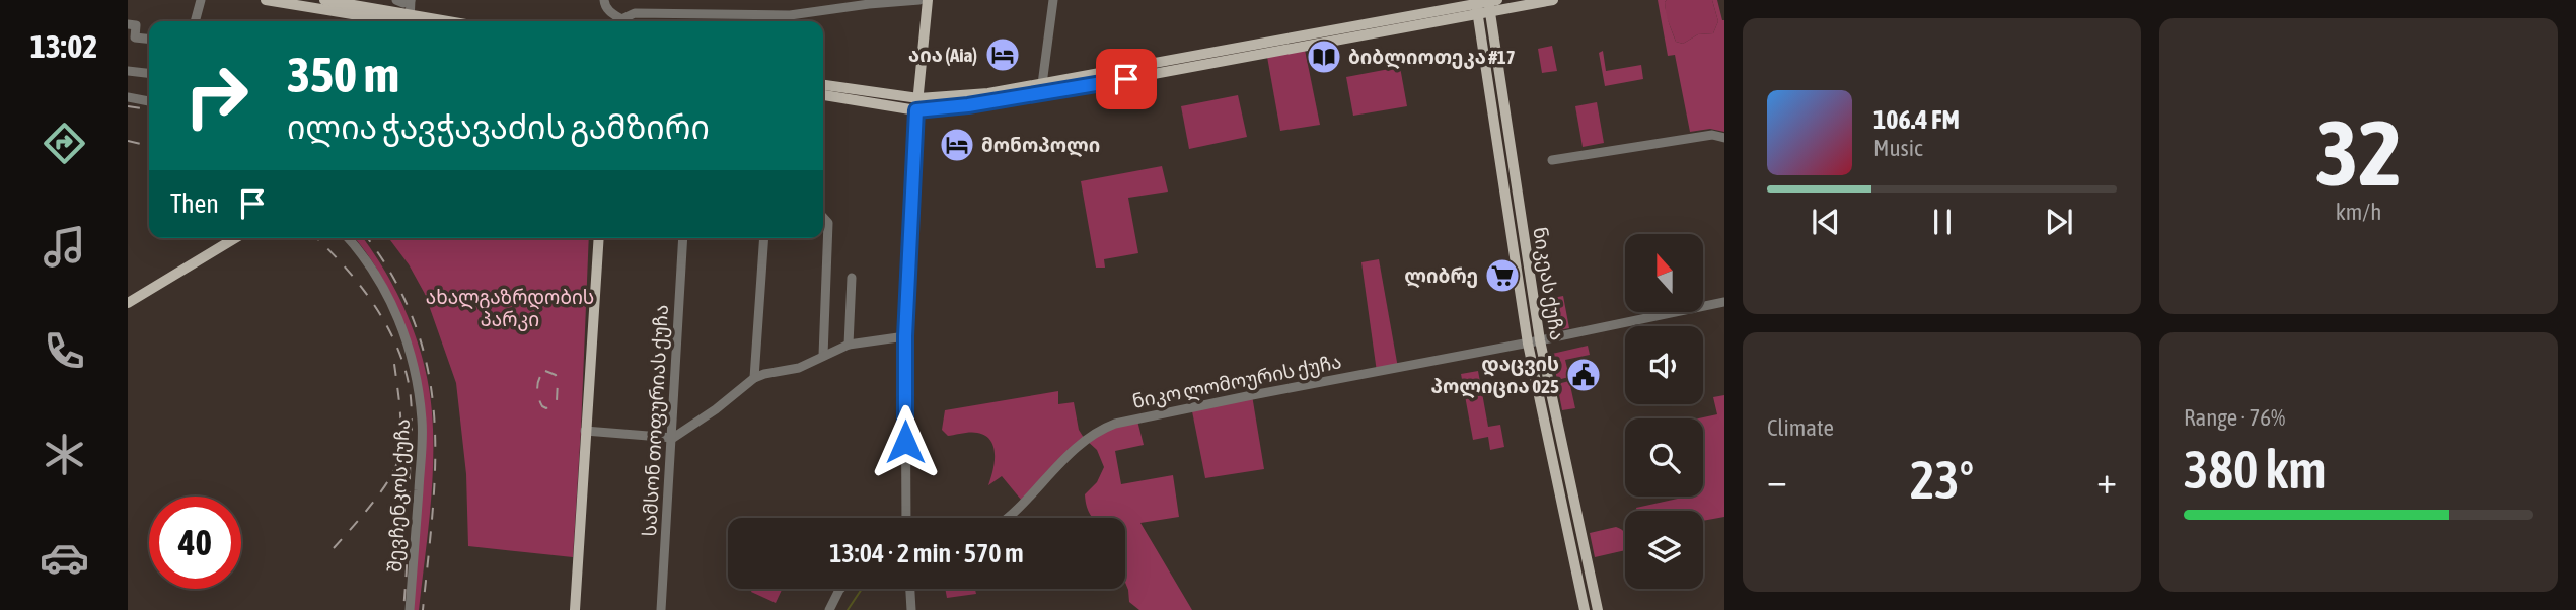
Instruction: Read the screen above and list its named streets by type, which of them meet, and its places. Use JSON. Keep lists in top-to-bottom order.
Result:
{
  "streets": {
    "main road": ["ნიკეას ქუჩა"],
    "street": ["ნიკო ლომოურის ქუჩა", "სამსონ თოფურიას ქუჩა", "შევჩენკოს ქუჩა"]
  },
  "crossings": [
    ["ნიკეას ქუჩა", "ნიკო ლომოურის ქუჩა"]
  ],
  "parks": ["ახალგაზრდობის პარკი"],
  "places": {
    "hotel": ["აია (Aia)", "მონოპოლი"],
    "library": ["ბიბლიოთეკა #17"],
    "supermarket": ["ლიბრე"],
    "public building": ["დაცვის პოლიცია 025"]
  },
  "north": "top",
  "page": {
    "tabs": "13:02",
    "tile": [
      ["32", "km/h"],
      "Climate",
      ["Range · 76%", "380 km"]
    ],
    "turn": ["350 m", "ილია ჭავჭავაძის გამზირი"],
    "song": ["106.4 FM", "Music"],
    "then": "Then",
    "heat": ["−", "23°", "+"],
    "limit": "40",
    "trip": "13:04 · 2 min · 570 m"
  }
}
